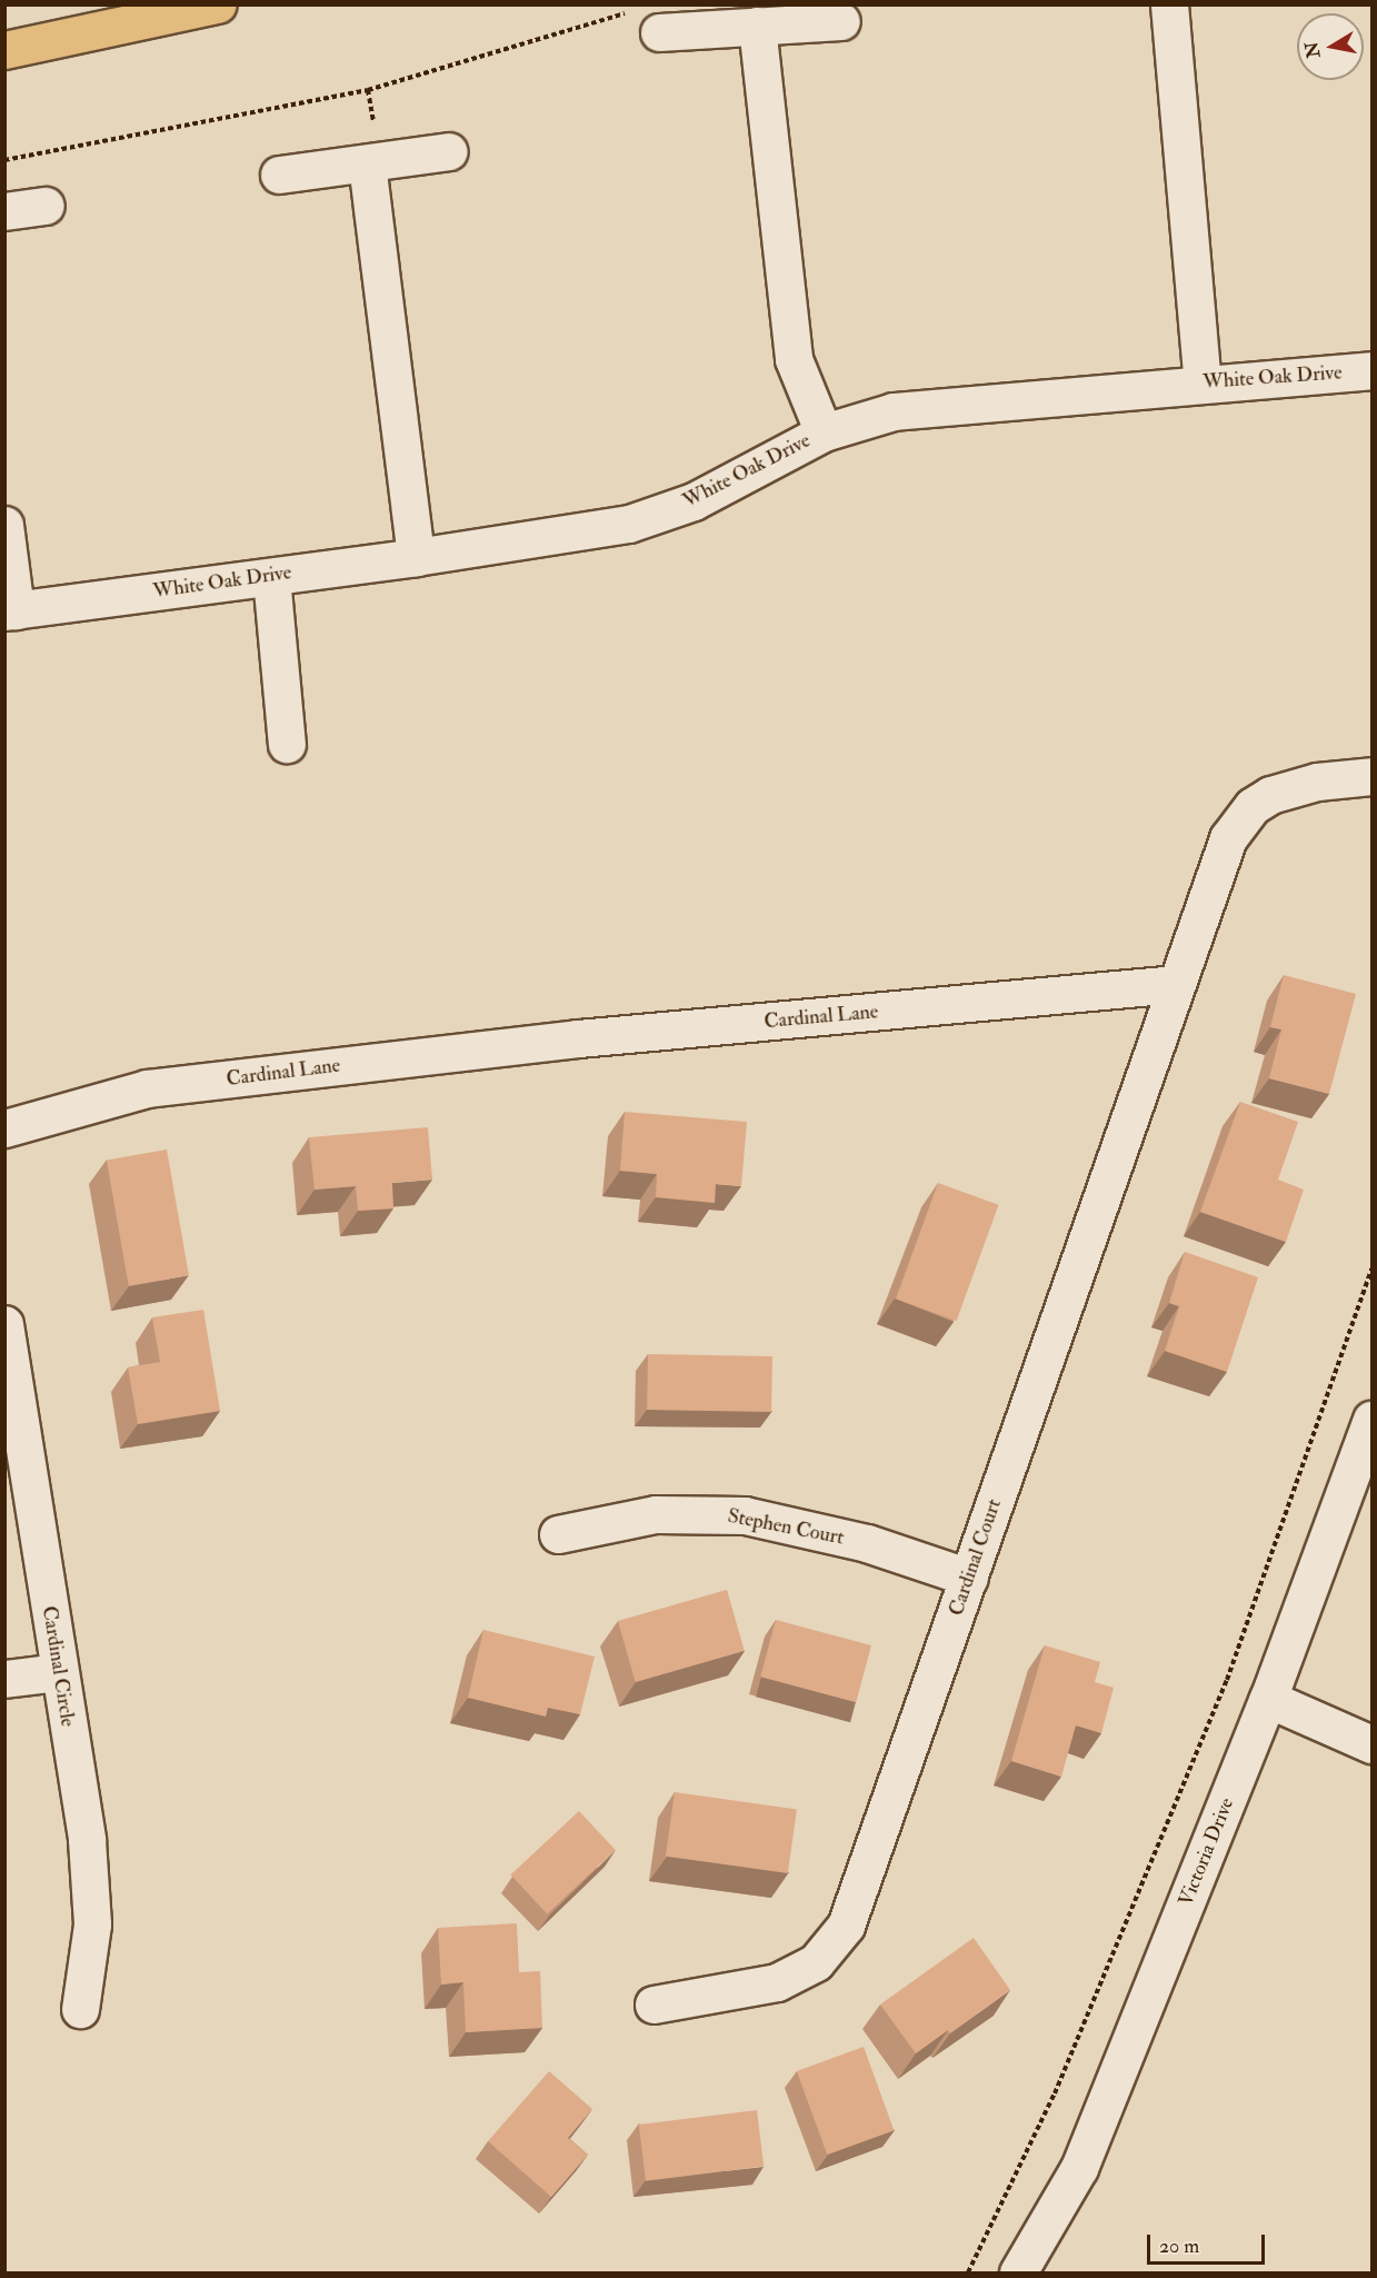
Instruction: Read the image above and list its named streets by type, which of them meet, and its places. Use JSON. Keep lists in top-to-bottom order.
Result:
{
  "streets": {
    "street": [
      "White Oak Drive",
      "Cardinal Lane",
      "Stephen Court",
      "Cardinal Court",
      "Cardinal Circle",
      "Victoria Drive"
    ]
  },
  "crossings": [
    ["Cardinal Lane", "Cardinal Court"],
    ["Stephen Court", "Cardinal Court"]
  ],
  "scale_bar": "20 m",
  "north": "left"
}
